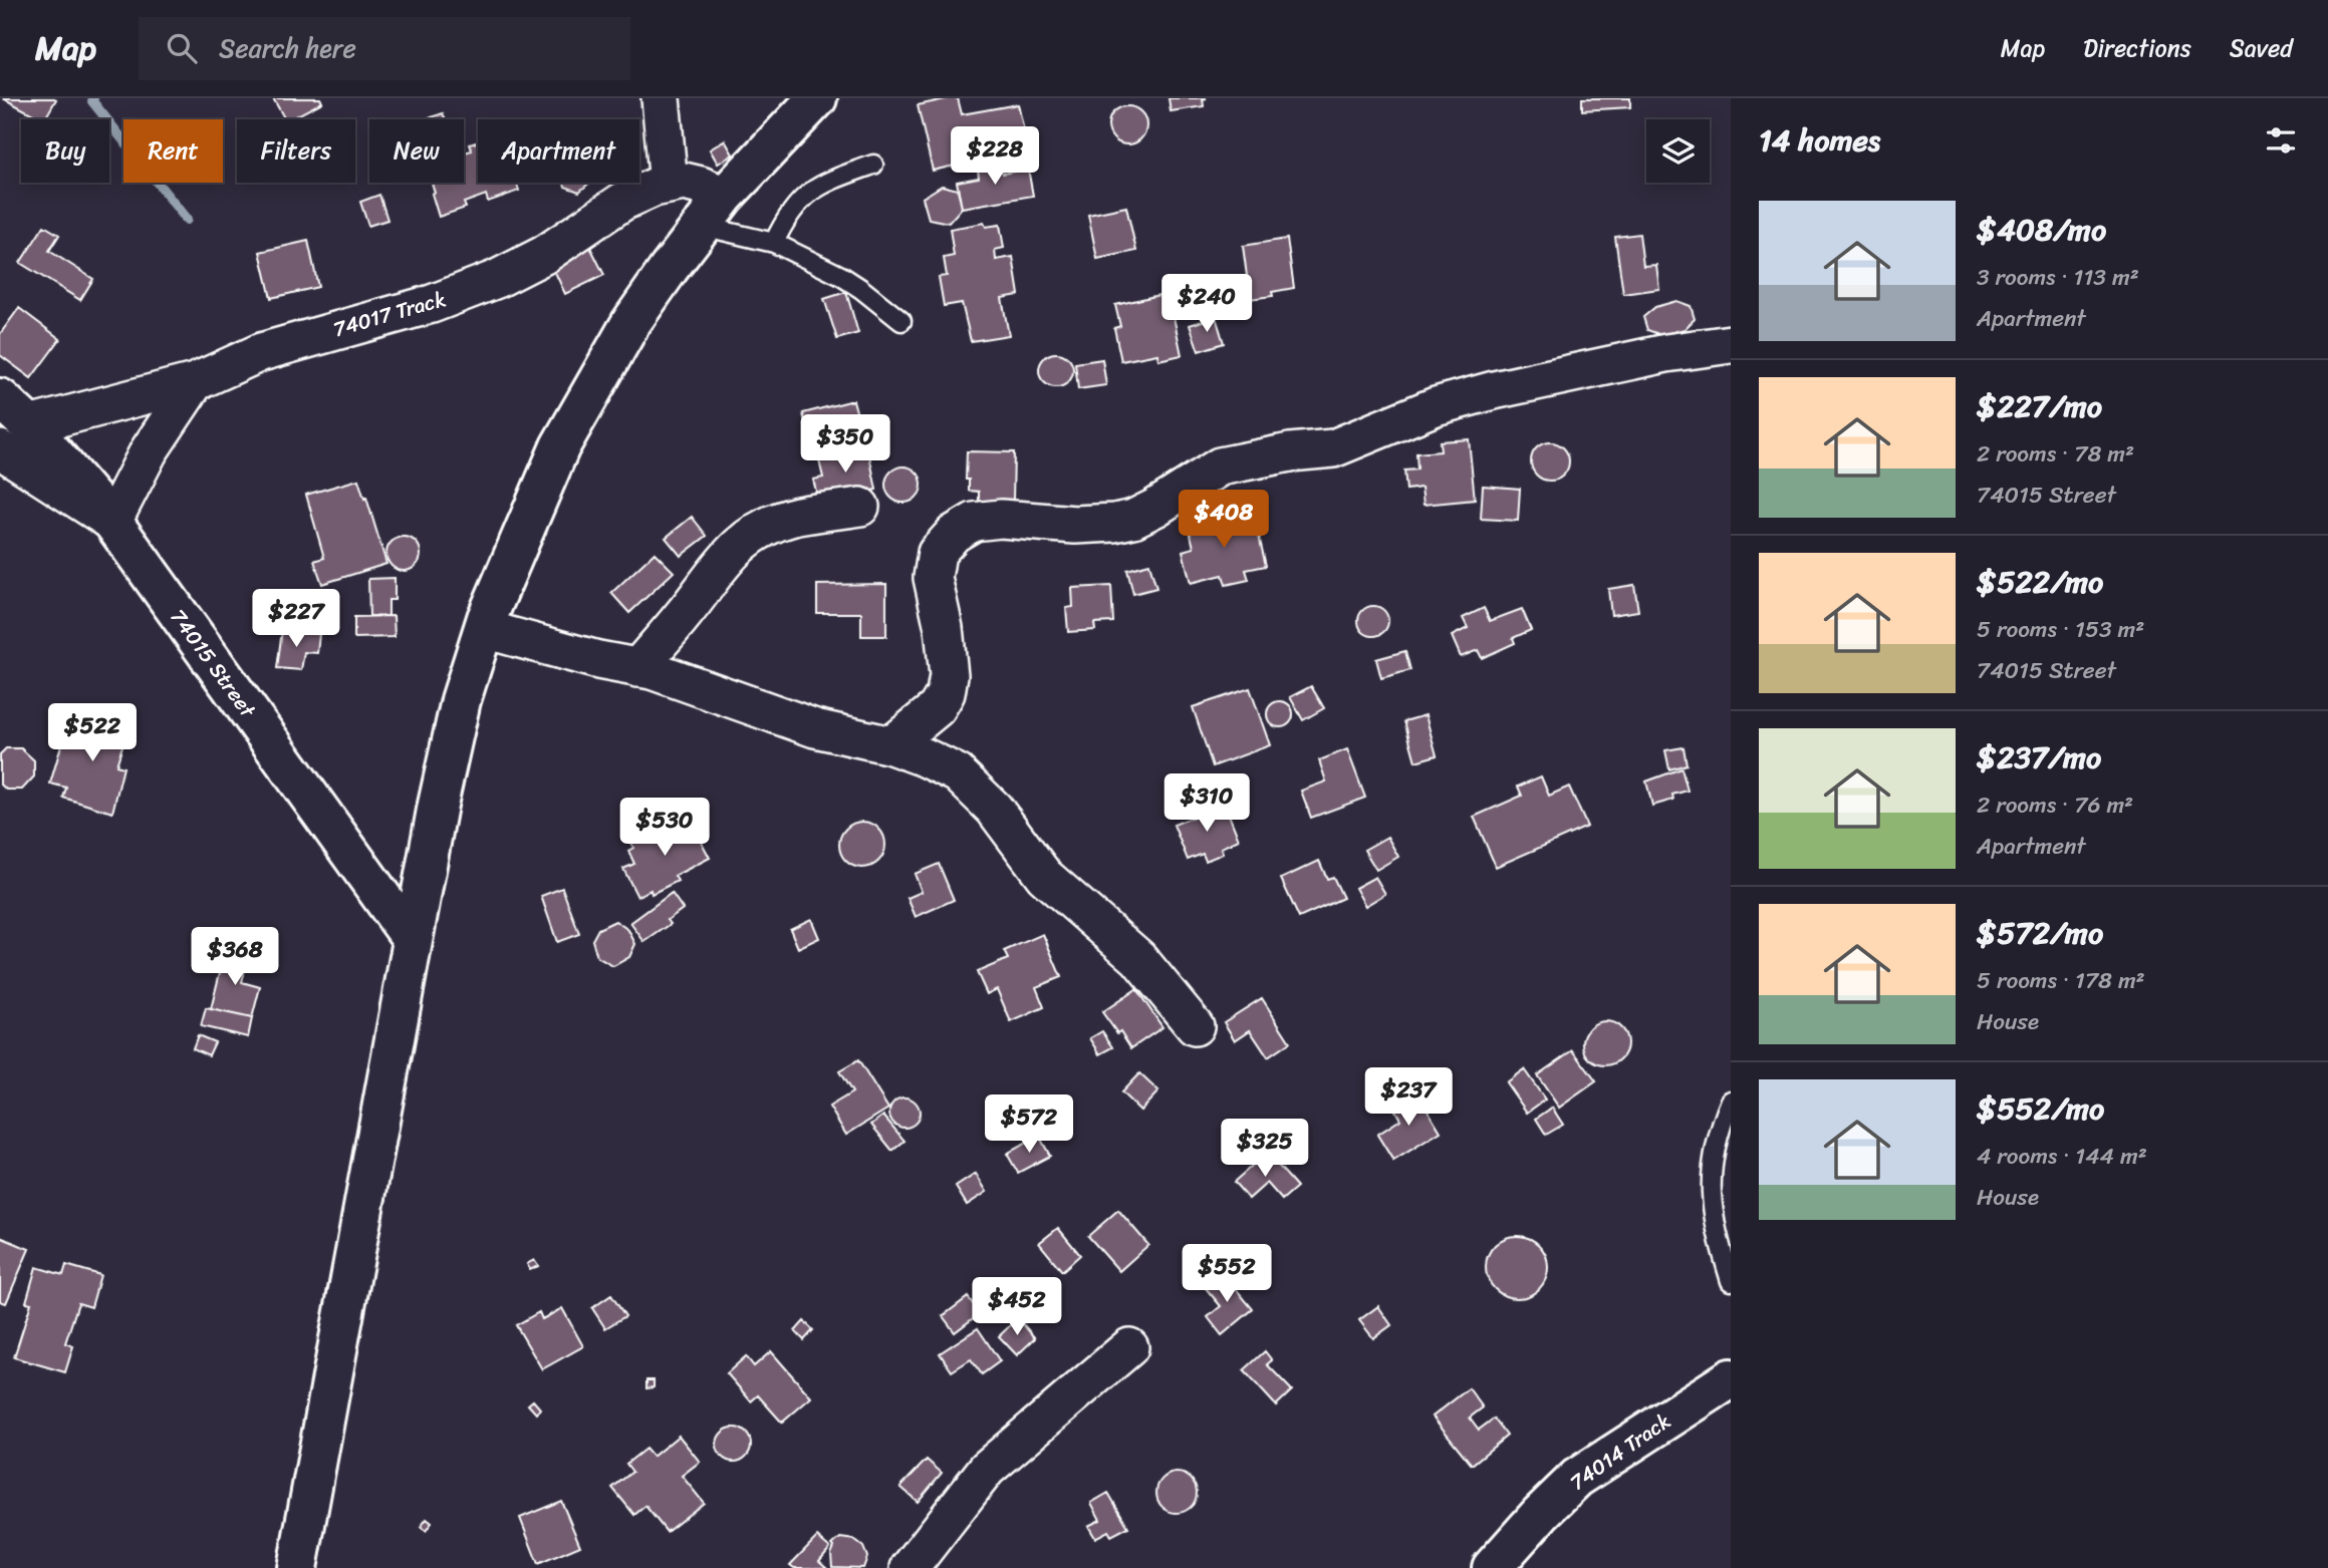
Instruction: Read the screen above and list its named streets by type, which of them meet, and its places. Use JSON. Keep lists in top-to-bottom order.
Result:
{
  "streets": {
    "street": ["74017 Track", "74015 Street", "74014 Track"]
  },
  "crossings": [
    ["74017 Track", "74015 Street"]
  ],
  "page": {
    "header": "Map",
    "search": "Search here",
    "nav": ["Map", "Directions", "Saved"],
    "heading": "14 homes",
    "chip": [
      "Buy",
      "Rent",
      "Filters",
      "New",
      "Apartment"
    ],
    "price": [
      "$228",
      "$240",
      "$350",
      "$408",
      "$227",
      "$522",
      "$310",
      "$530",
      "$368",
      "$237",
      "$572",
      "$325",
      "$552",
      "$452"
    ],
    "list": [
      {
        "name": "$408/mo",
        "note": "3 rooms · 113 m² · Apartment"
      },
      {
        "name": "$227/mo",
        "note": "2 rooms · 78 m² · 74015 Street"
      },
      {
        "name": "$522/mo",
        "note": "5 rooms · 153 m² · 74015 Street"
      },
      {
        "name": "$237/mo",
        "note": "2 rooms · 76 m² · Apartment"
      },
      {
        "name": "$572/mo",
        "note": "5 rooms · 178 m² · House"
      },
      {
        "name": "$552/mo",
        "note": "4 rooms · 144 m² · House"
      }
    ]
  }
}
